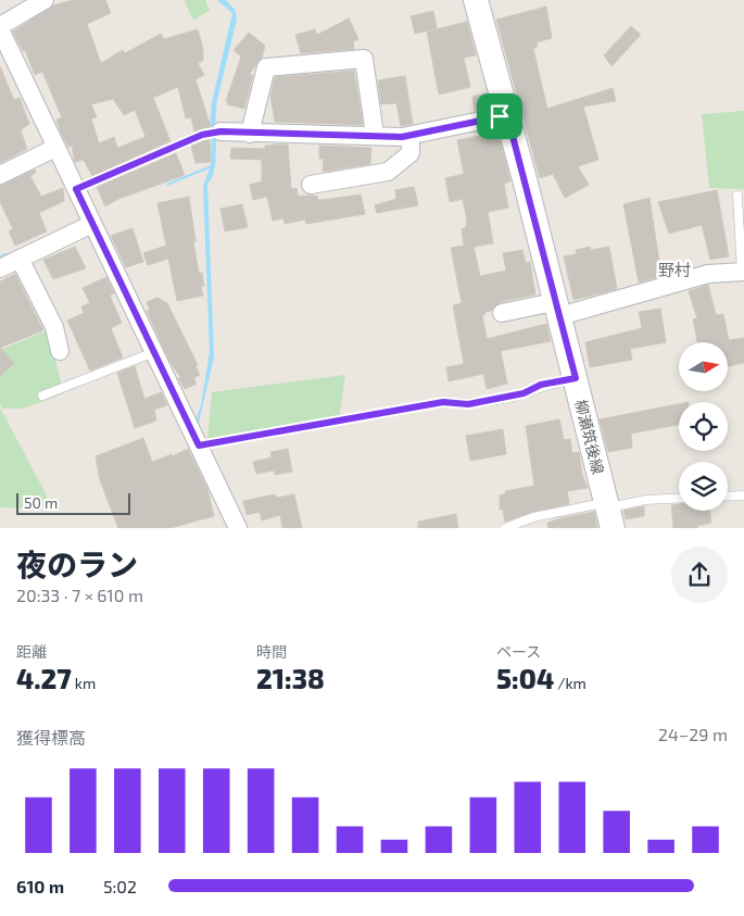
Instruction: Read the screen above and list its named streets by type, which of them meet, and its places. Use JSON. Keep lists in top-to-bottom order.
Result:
{
  "streets": {
    "main road": ["柳瀬筑後線"]
  },
  "districts": ["野村"],
  "scale_bar": "50 m",
  "north": "right",
  "page": {
    "scale": "50 m",
    "heading": ["夜のラン", "20:33 · 7 × 610 m"],
    "stats": [
      ["距離", "4.27 km"],
      ["時間", "21:38"],
      ["ペース", "5:04 /km"]
    ],
    "chart": ["獲得標高", "24–29 m"],
    "list": [
      {
        "name": "610 m",
        "note": "5:02"
      }
    ]
  }
}
